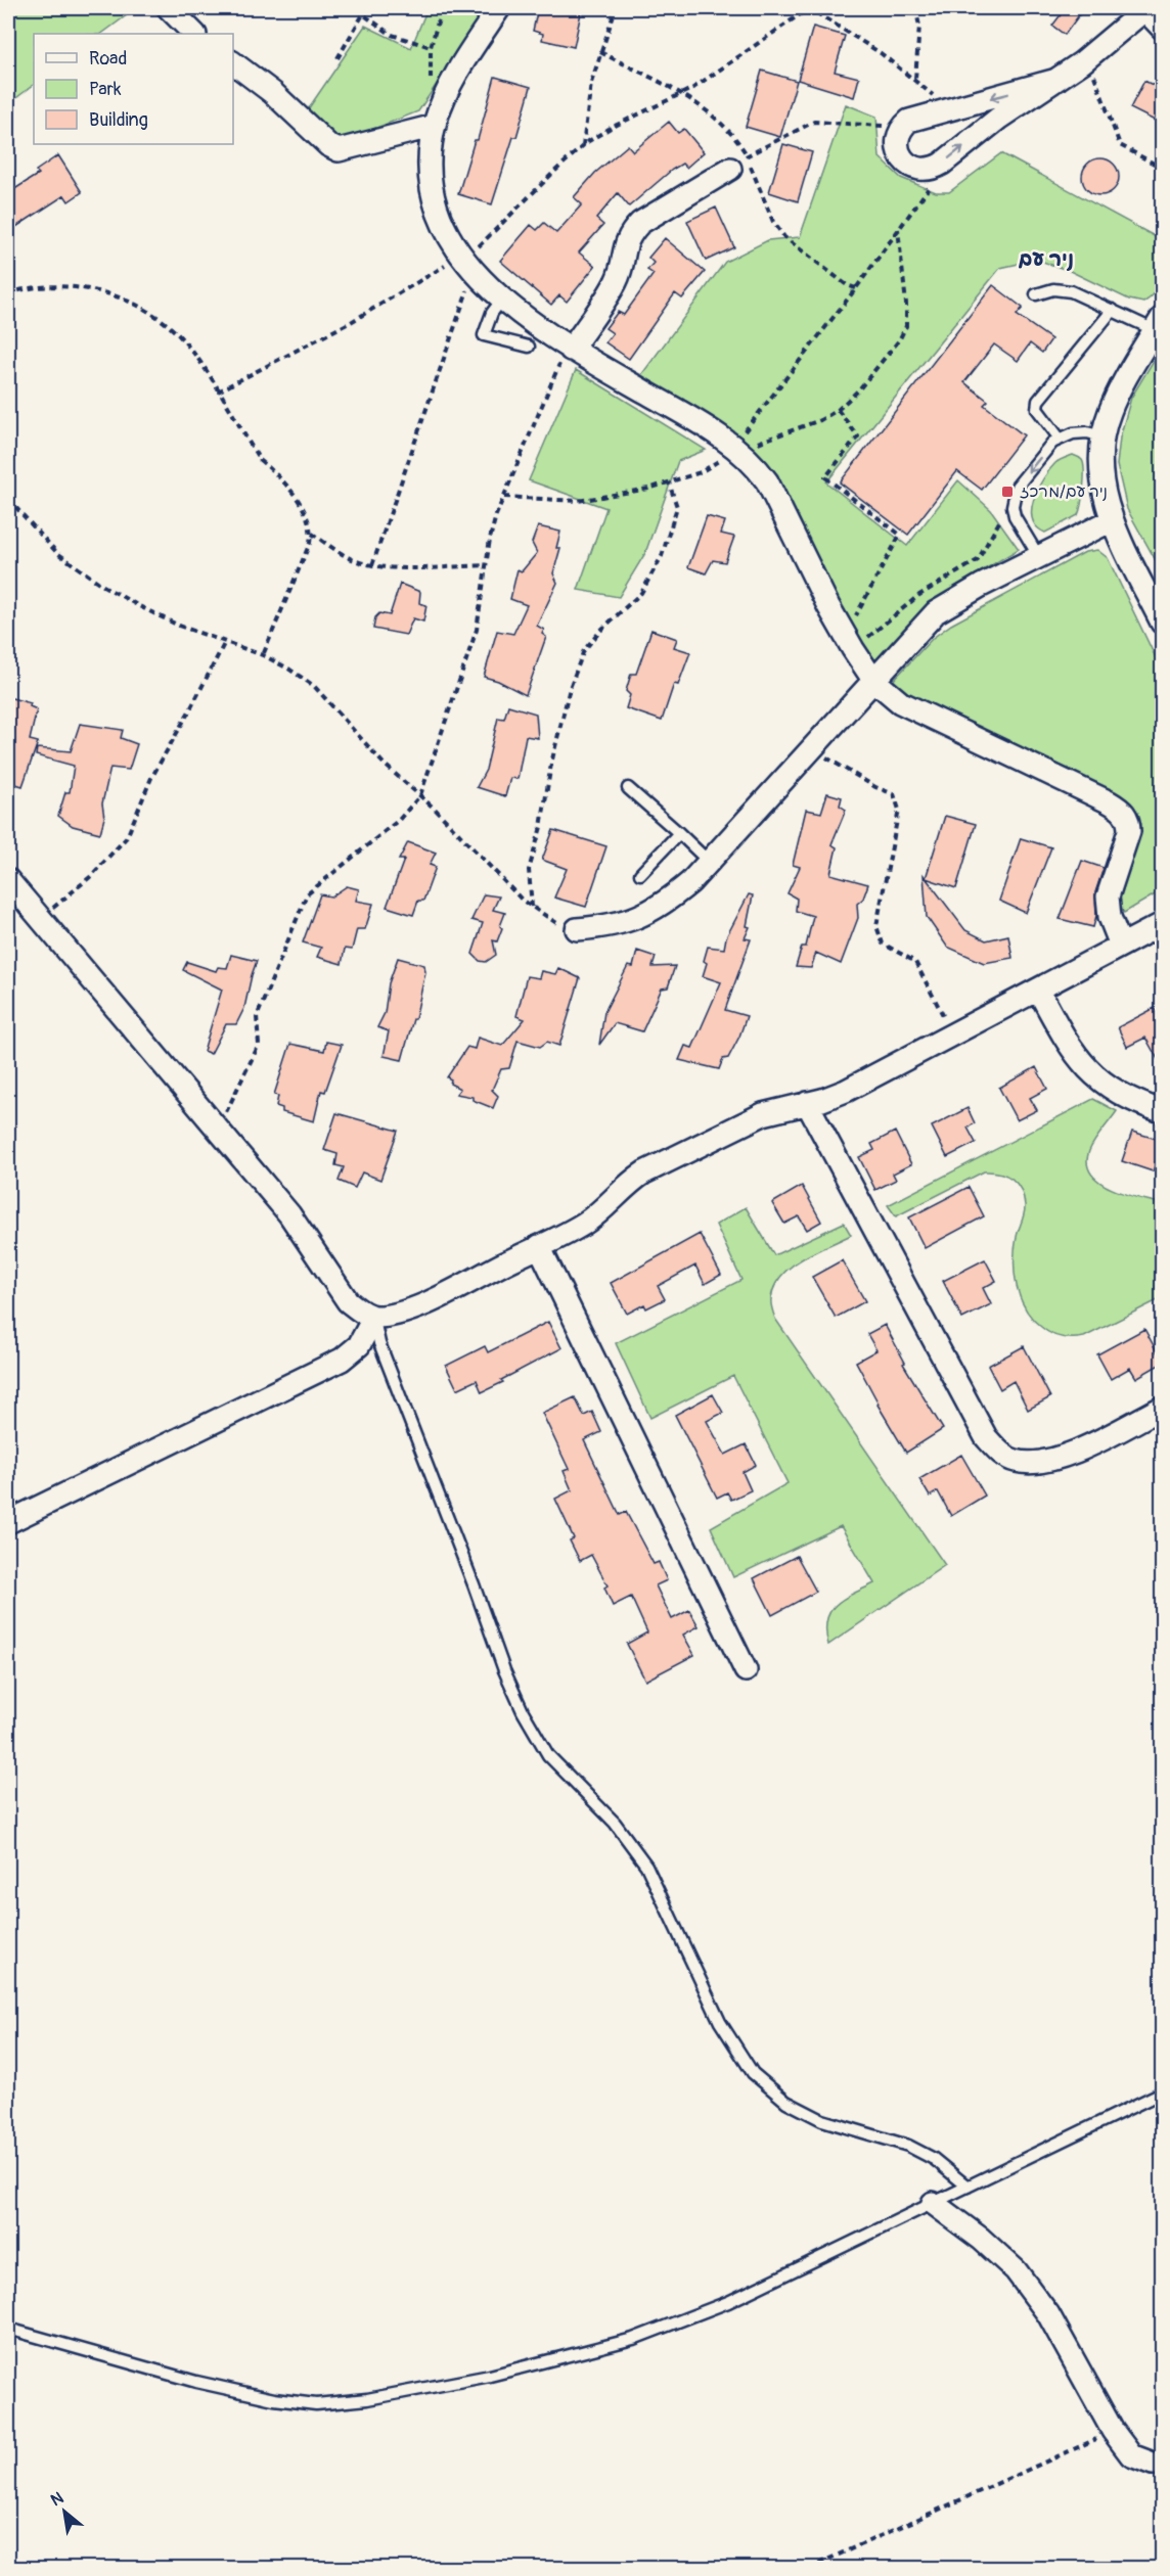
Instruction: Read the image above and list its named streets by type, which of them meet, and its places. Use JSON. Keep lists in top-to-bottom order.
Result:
{
  "districts": ["ניר עם"],
  "places": {
    "transit": ["ניר עם/מרכז"]
  },
  "legend": ["Road", "Park", "Building"],
  "north": "top left"
}
